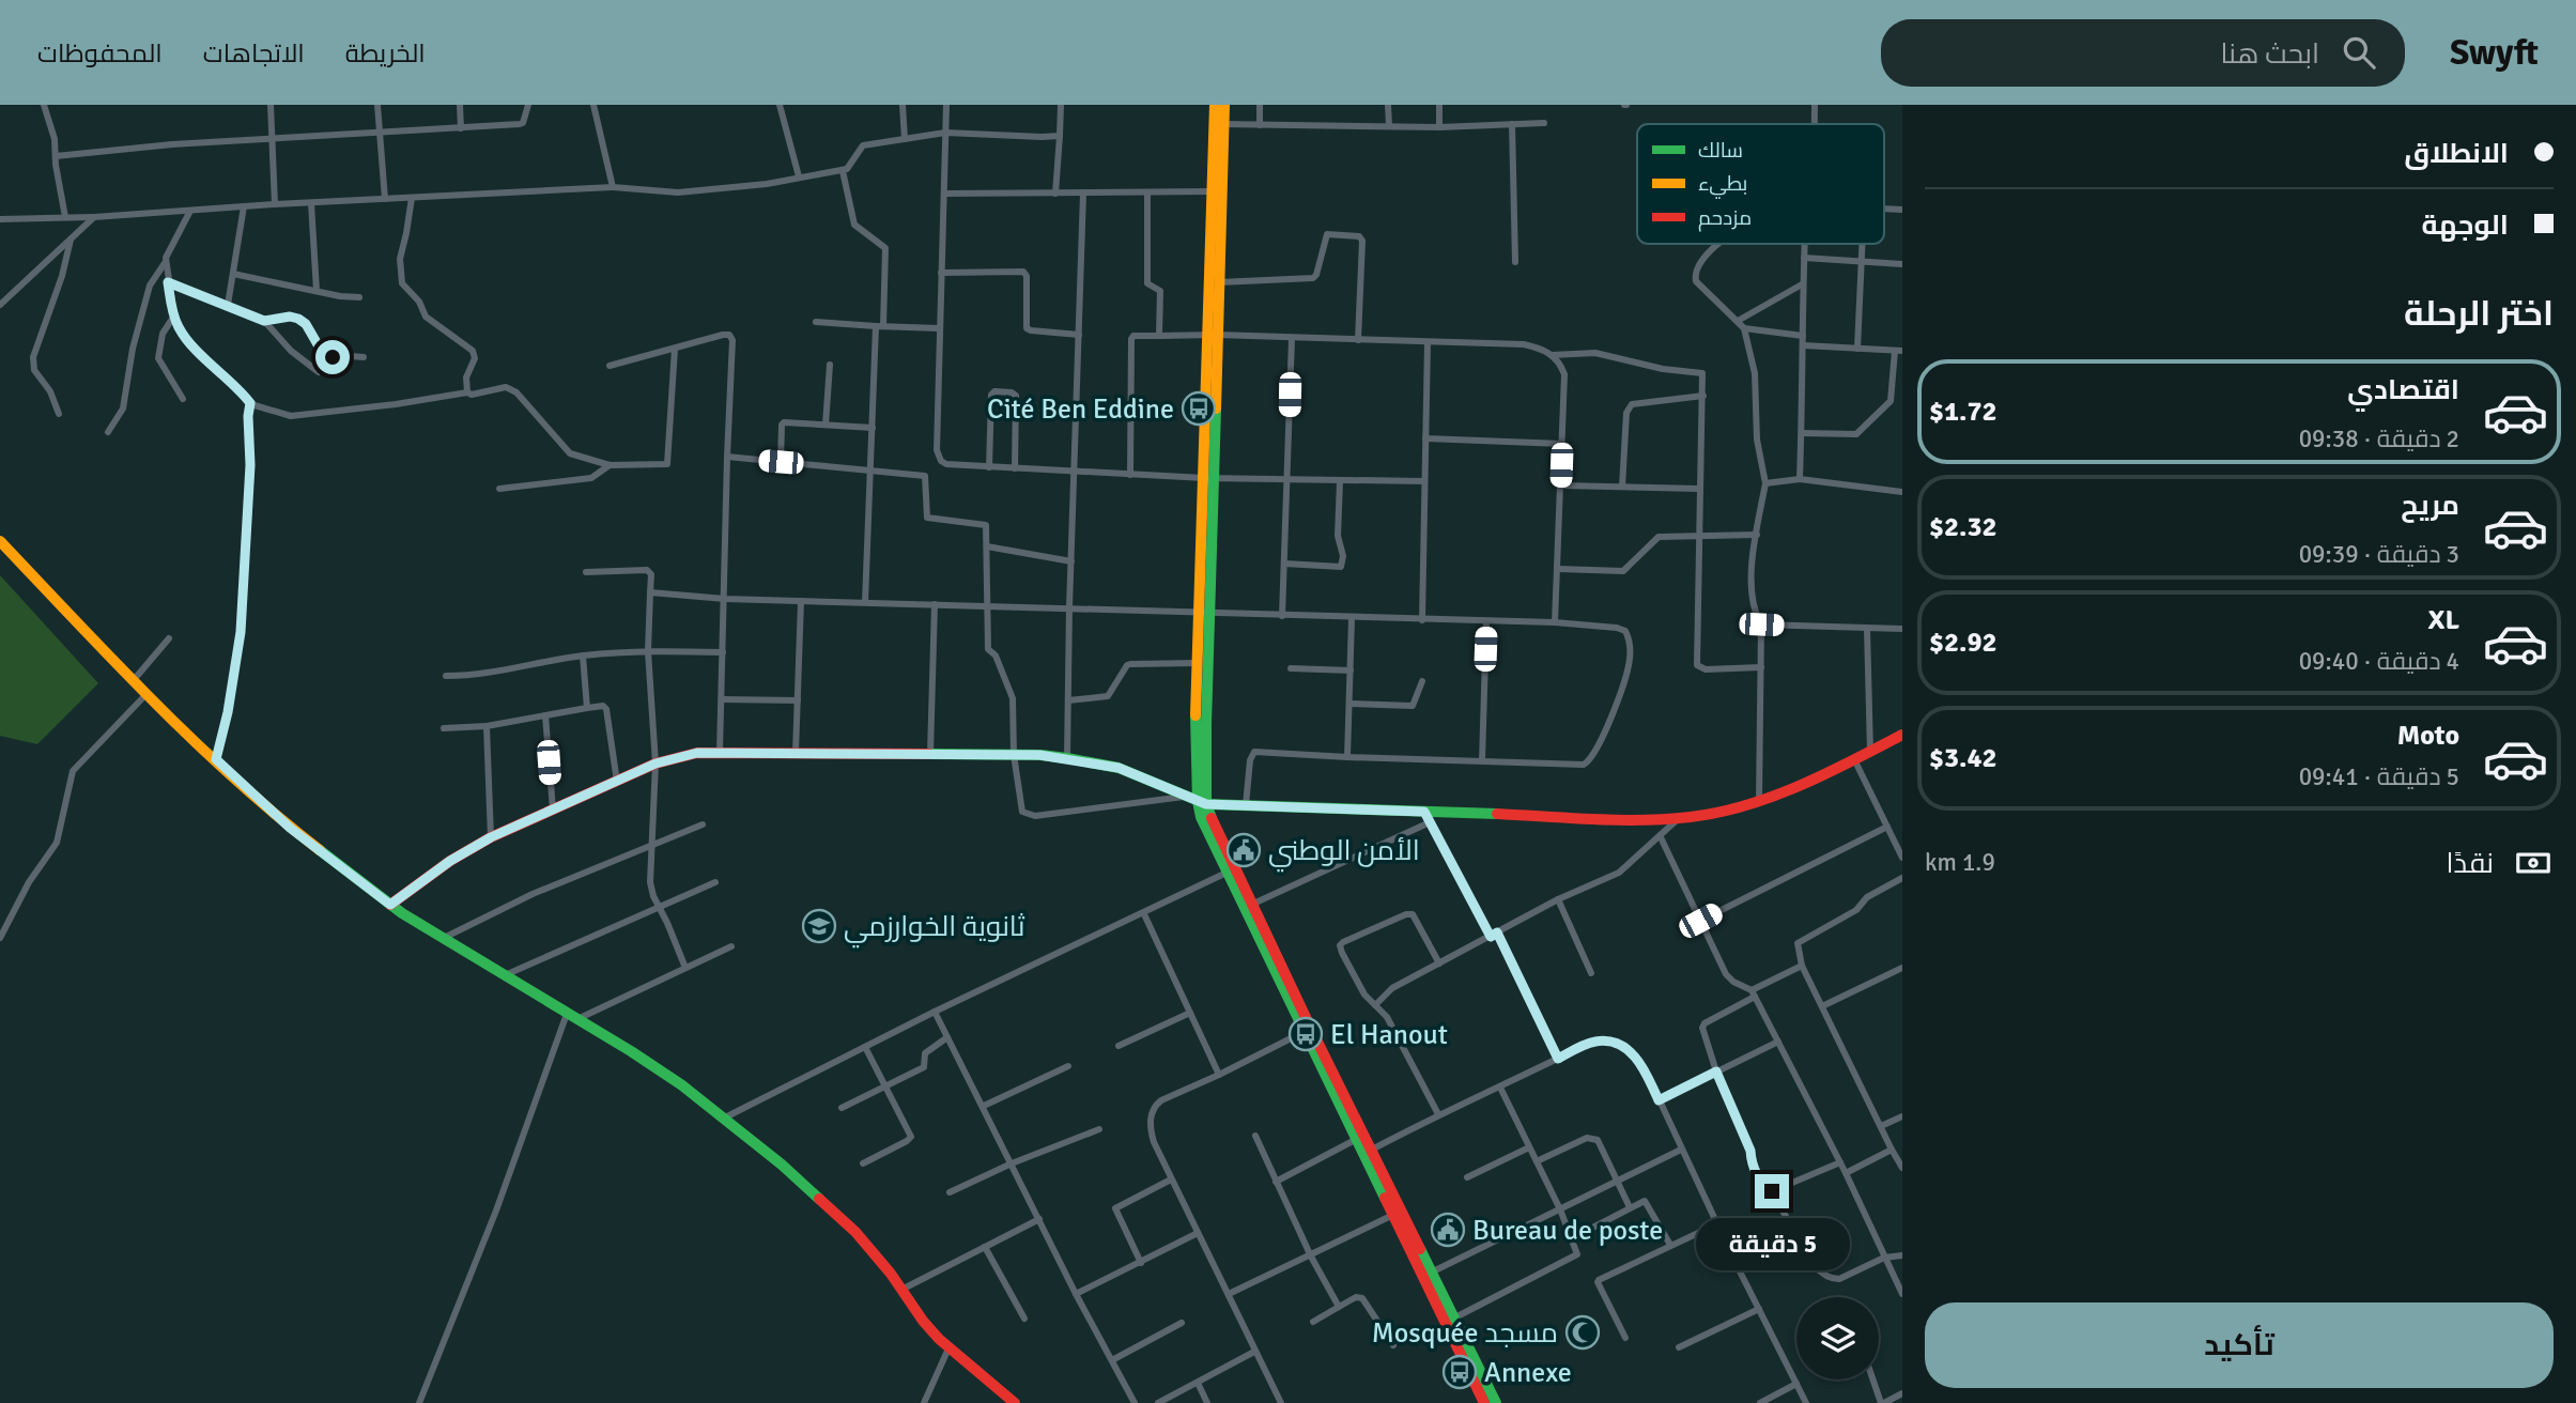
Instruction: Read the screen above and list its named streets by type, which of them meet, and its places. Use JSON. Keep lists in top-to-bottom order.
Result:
{
  "places": {
    "bus stop": ["Cité Ben Eddine", "El Hanout", "Annexe"],
    "public building": ["الأمن الوطني", "Bureau de poste"],
    "school or university": ["ثانوية الخوارزمي"],
    "mosque": ["Mosquée مسجد"]
  },
  "legend": ["سالك", "بطيء", "مزدحم"],
  "page": {
    "header": "Swyft",
    "search": "ابحث هنا",
    "nav": ["الخريطة", "الاتجاهات", "المحفوظات"],
    "banner": ["الانطلاق", "الوجهة"],
    "heading": "اختر الرحلة",
    "list": [
      {
        "name": "اقتصادي",
        "note": "2 دقيقة · 09:38",
        "value": "$1.72"
      },
      {
        "name": "مريح",
        "note": "3 دقيقة · 09:39",
        "value": "$2.32"
      },
      {
        "name": "XL",
        "note": "4 دقيقة · 09:40",
        "value": "$2.92"
      },
      {
        "name": "Moto",
        "note": "5 دقيقة · 09:41",
        "value": "$3.42"
      }
    ],
    "pay": ["نقدًا", "1.9 km"],
    "bubble": "5 دقيقة",
    "buttons": "تأكيد"
  }
}
